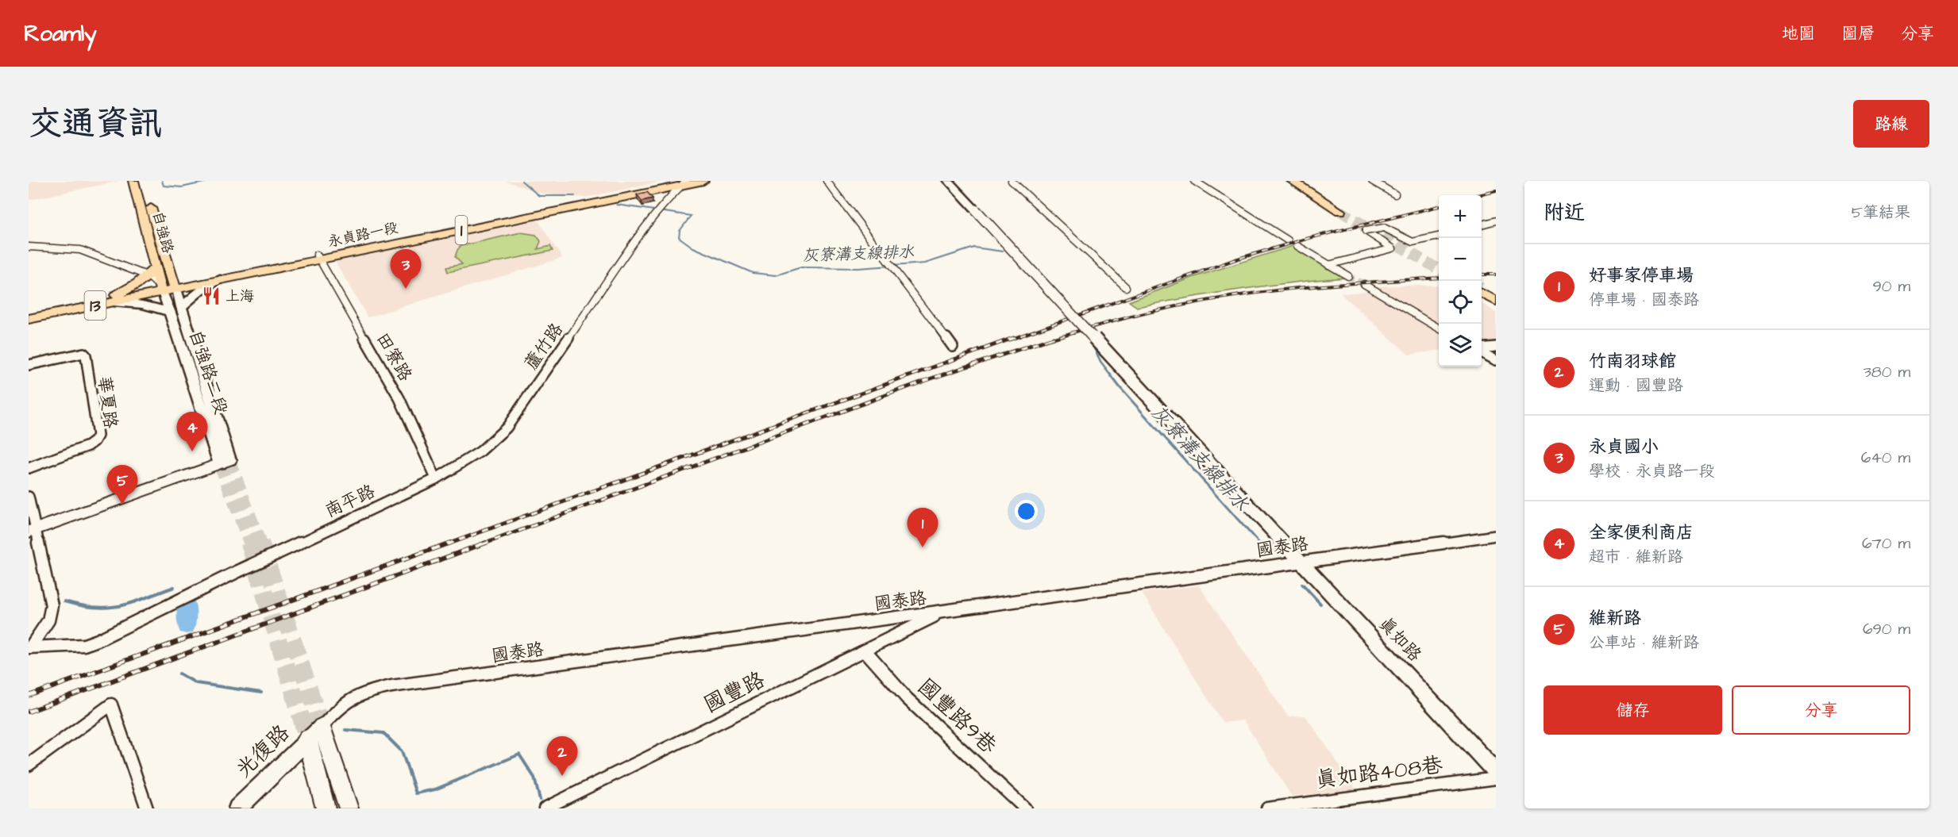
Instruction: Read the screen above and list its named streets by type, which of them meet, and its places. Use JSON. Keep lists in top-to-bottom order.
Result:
{
  "streets": {
    "main road": [
      "1",
      "自強路",
      "永貞路一段",
      "13"
    ],
    "street": [
      "蘆竹路",
      "田寮路",
      "自強路二段",
      "華夏路",
      "南平路",
      "國泰路",
      "真如路",
      "國豐路",
      "國豐路9巷",
      "光復路",
      "真如路408巷"
    ]
  },
  "crossings": [
    ["自強路", "永貞路一段"],
    ["自強路", "自強路二段"],
    ["永貞路一段", "蘆竹路"],
    ["永貞路一段", "田寮路"],
    ["永貞路一段", "自強路二段"],
    ["蘆竹路", "田寮路"],
    ["蘆竹路", "南平路"],
    ["田寮路", "南平路"],
    ["國泰路", "真如路"],
    ["國泰路", "國豐路"],
    ["國泰路", "光復路"],
    ["國豐路", "國豐路9巷"]
  ],
  "water": ["灰寮溝支線排水"],
  "places": {
    "restaurant": ["上海"]
  },
  "page": {
    "header": "Roamly",
    "nav": ["地圖", "圖層", "分享"],
    "title": "交通資訊",
    "buttons": [
      "路線",
      ["儲存", "分享"]
    ],
    "heading": ["附近", "5筆結果"],
    "map_buttons": ["+", "−"],
    "list": [
      {
        "mark": "1",
        "name": "好事家停車場",
        "note": "停車場 · 國泰路",
        "value": "90 m"
      },
      {
        "mark": "2",
        "name": "竹南羽球館",
        "note": "運動 · 國豐路",
        "value": "380 m"
      },
      {
        "mark": "3",
        "name": "永貞國小",
        "note": "學校 · 永貞路一段",
        "value": "640 m"
      },
      {
        "mark": "4",
        "name": "全家便利商店",
        "note": "超市 · 維新路",
        "value": "670 m"
      },
      {
        "mark": "5",
        "name": "維新路",
        "note": "公車站 · 維新路",
        "value": "690 m"
      }
    ],
    "pins": [
      "3",
      "4",
      "5",
      "1",
      "2"
    ]
  }
}
